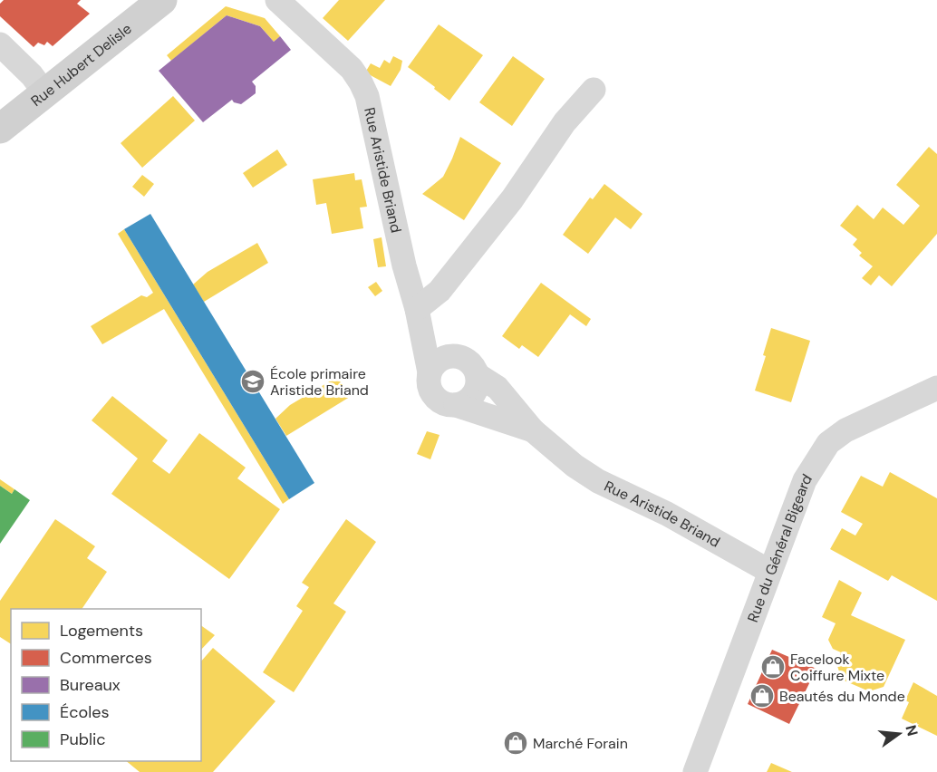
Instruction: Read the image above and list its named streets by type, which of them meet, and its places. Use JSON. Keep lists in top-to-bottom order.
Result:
{
  "streets": {
    "main road": ["Rue Hubert Delisle"],
    "street": ["Rue Aristide Briand", "Rue du Général Bigeard"]
  },
  "crossings": [
    ["Rue Aristide Briand", "Rue du Général Bigeard"]
  ],
  "places": {
    "school or university": ["École primaire Aristide Briand"],
    "shop": ["Facelook Coiffure Mixte", "Beautés du Monde", "Marché Forain"]
  },
  "legend": [
    "Logements",
    "Commerces",
    "Bureaux",
    "Écoles",
    "Public"
  ],
  "north": "right"
}
